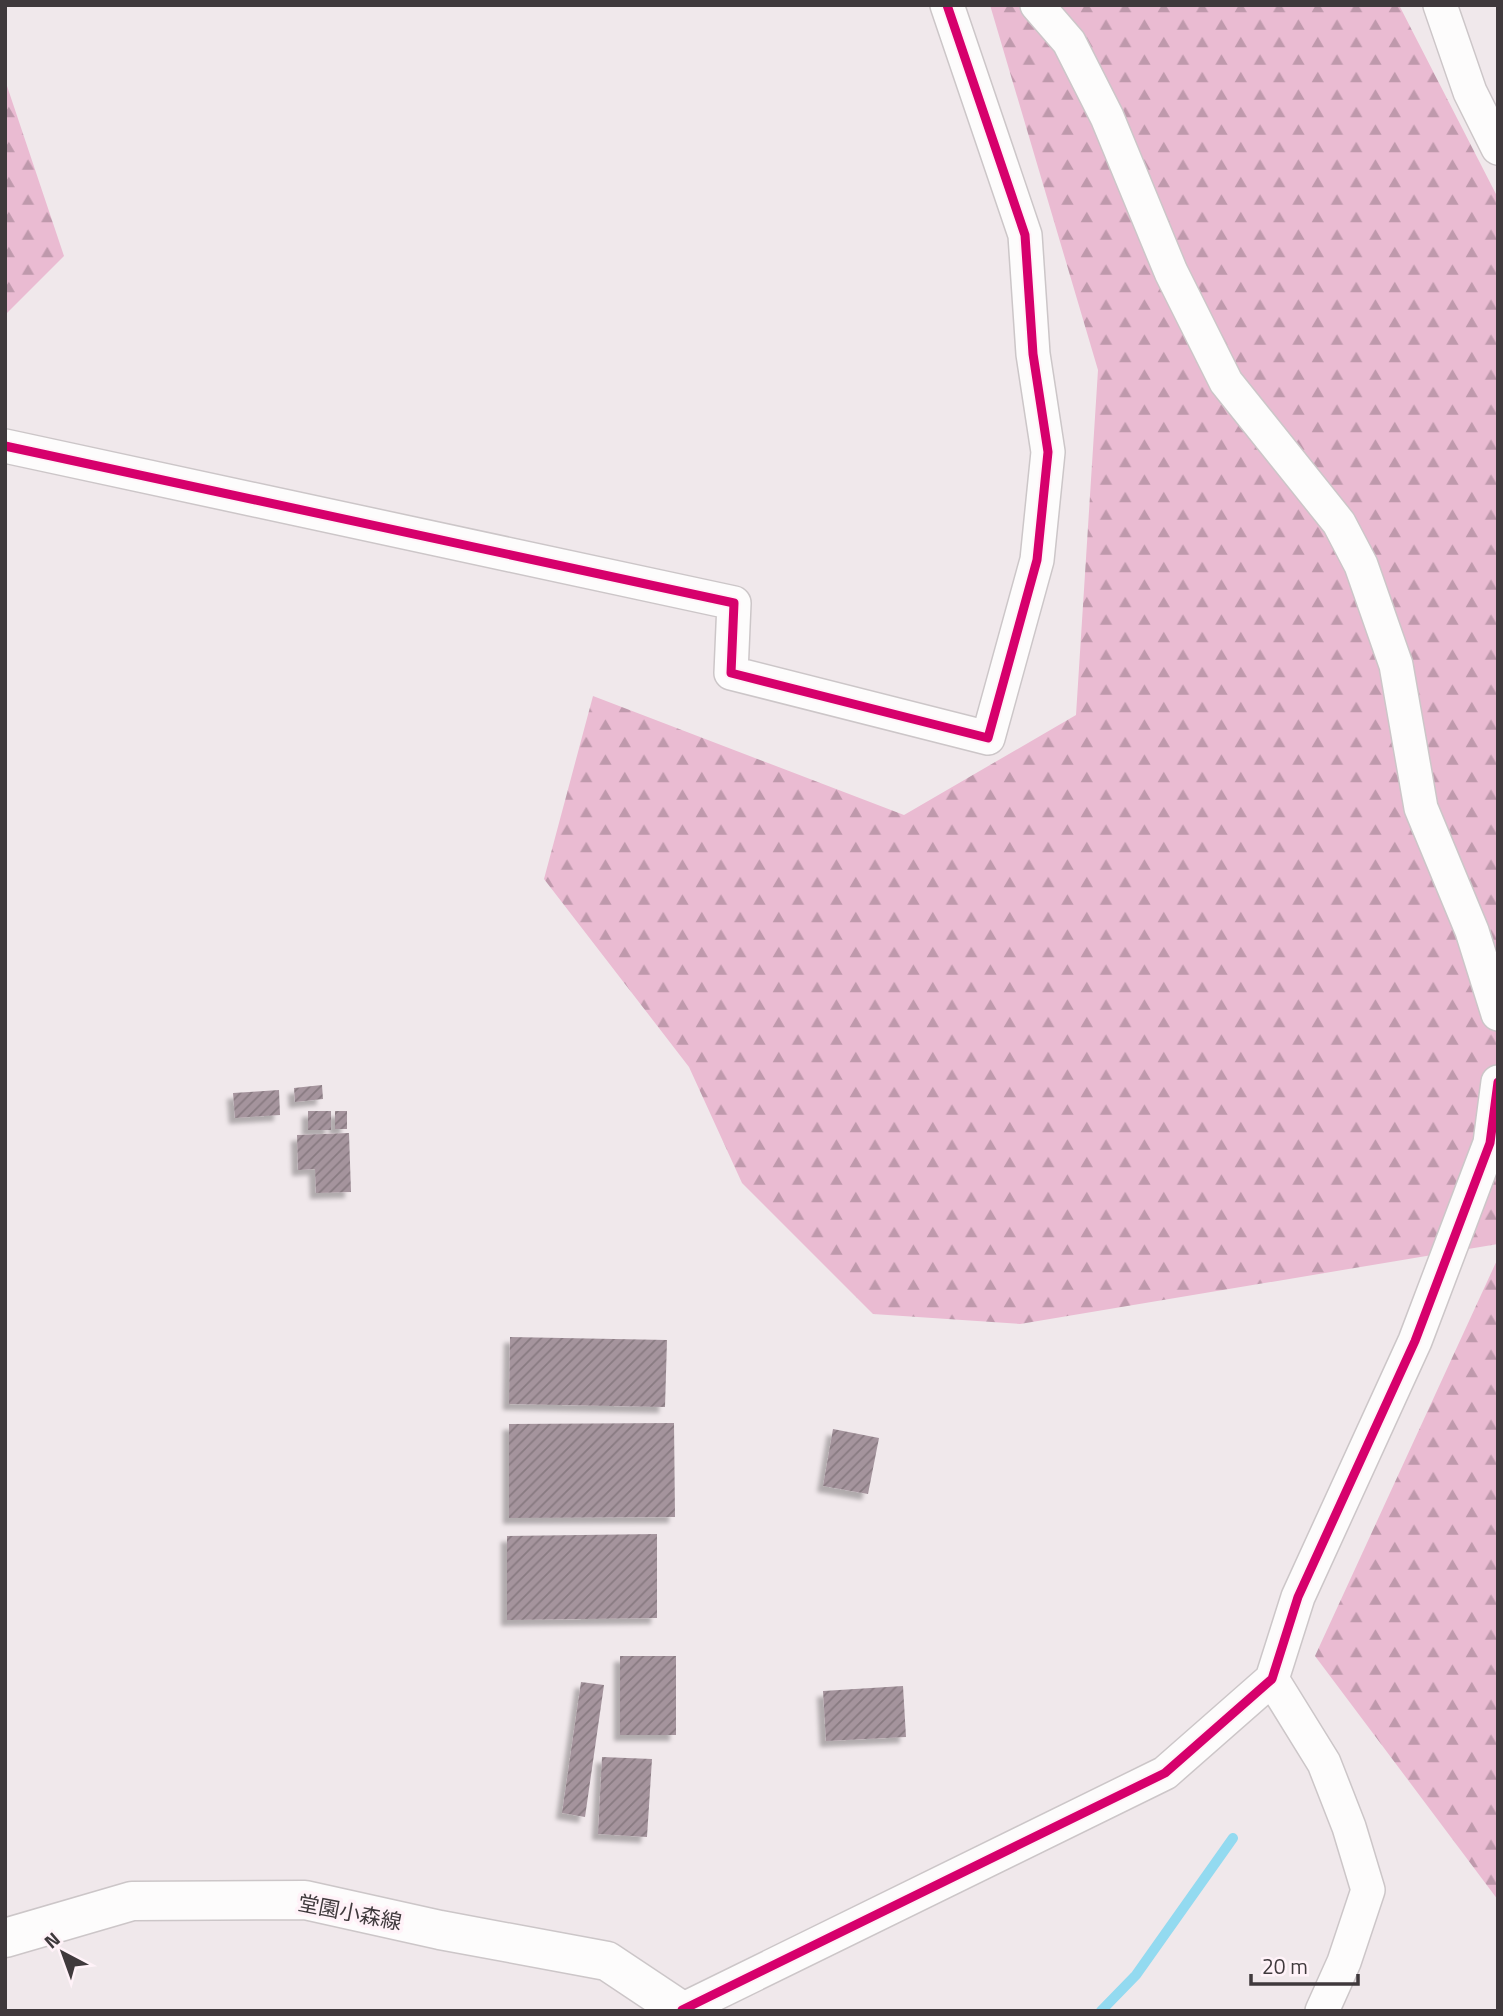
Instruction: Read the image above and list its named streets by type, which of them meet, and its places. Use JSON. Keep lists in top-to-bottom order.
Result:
{
  "streets": {
    "main road": ["堂園小森線"]
  },
  "scale_bar": "20 m",
  "north": "top left"
}
